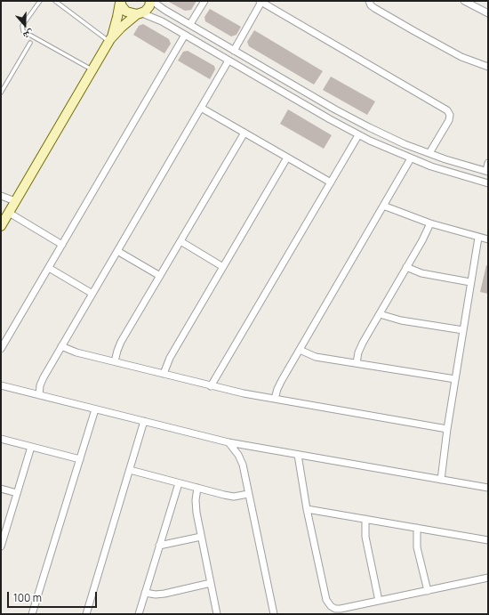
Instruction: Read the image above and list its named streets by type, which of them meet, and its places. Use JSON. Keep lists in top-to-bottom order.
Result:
{
  "scale_bar": "100 m",
  "north": "bottom"
}
